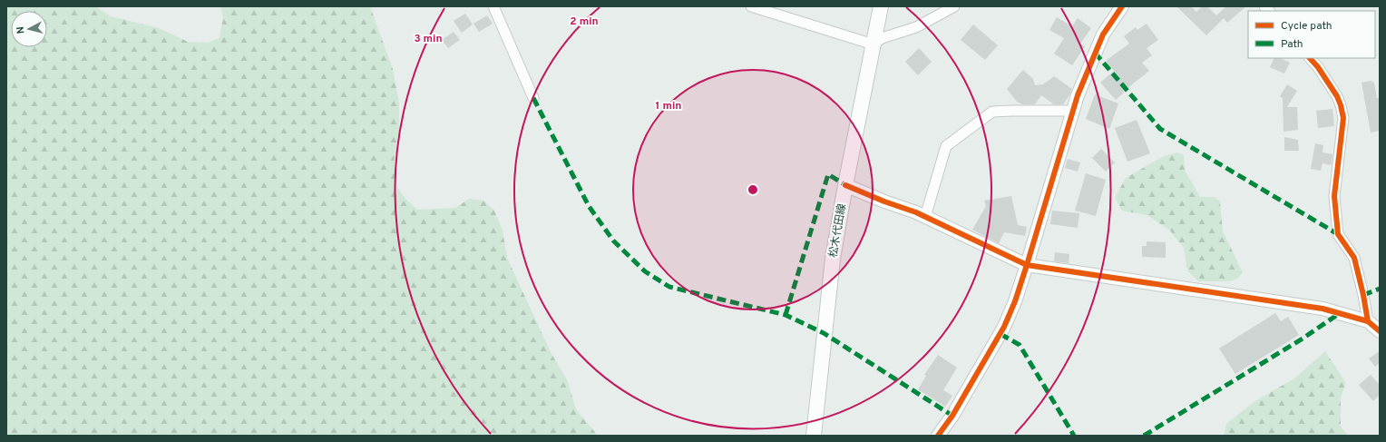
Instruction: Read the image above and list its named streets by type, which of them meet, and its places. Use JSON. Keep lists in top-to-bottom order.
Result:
{
  "streets": {
    "main road": ["松木代田線"]
  },
  "legend": ["Cycle path", "Path"],
  "north": "left",
  "rings": ["2 min", "3 min", "1 min"]
}
